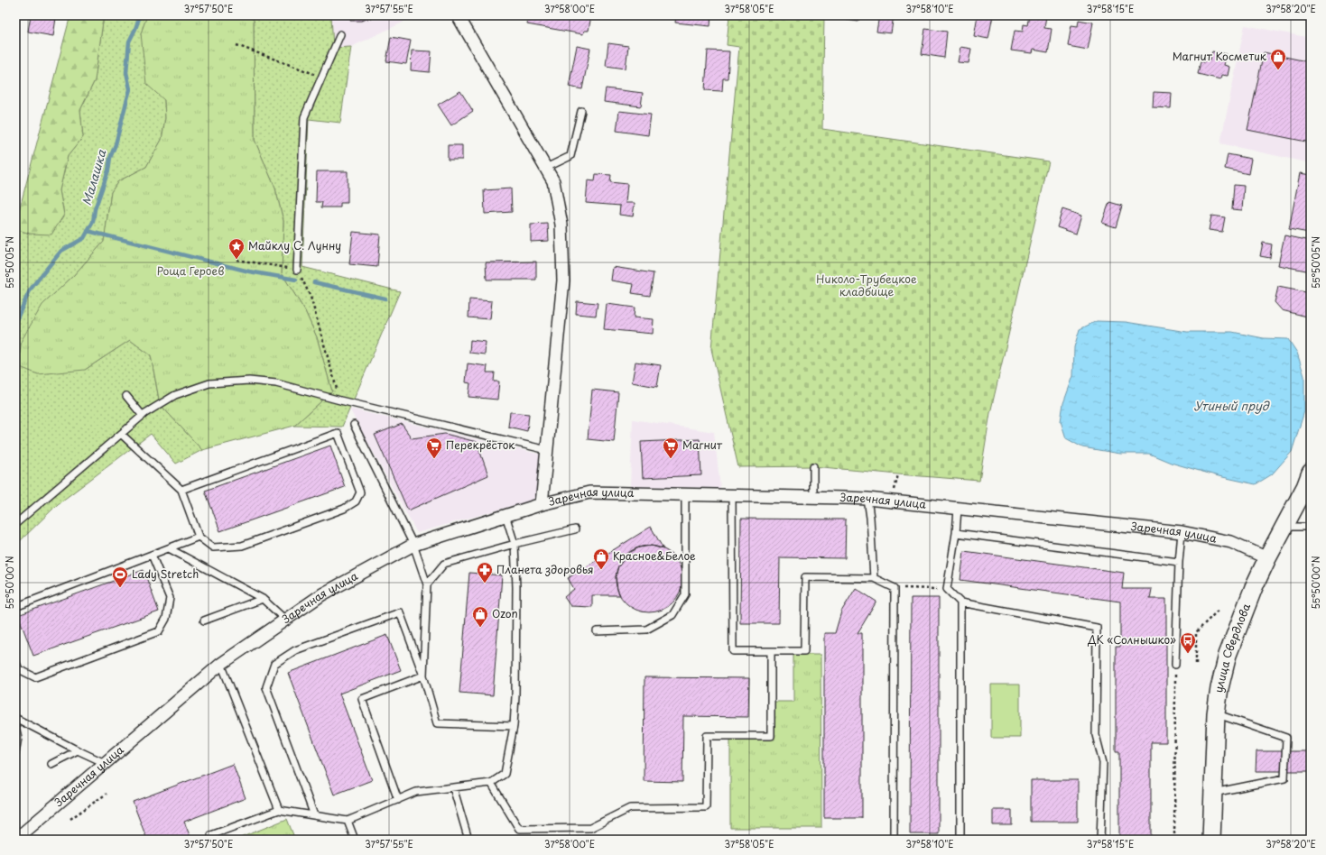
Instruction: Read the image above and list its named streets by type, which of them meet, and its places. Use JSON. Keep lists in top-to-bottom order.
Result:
{
  "streets": {
    "main road": ["улица Свердлова"],
    "street": ["Заречная улица"]
  },
  "crossings": [
    ["Заречная улица", "улица Свердлова"]
  ],
  "water": ["Малашка", "Утиный пруд"],
  "parks": ["Роща Героев", "Николо-Трубецкое кладбище"],
  "places": {
    "shop": ["Магнит Косметик", "Красное&Белое", "Ozon"],
    "place": ["Майклу С. Лунну"],
    "supermarket": ["Перекрёсток", "Магнит"],
    "pharmacy": ["Планета здоровья"],
    "sports": ["Lady Stretch"],
    "bus stop": ["ДК «Солнышко»"]
  },
  "coordinates": [
    "37°57'50\"E",
    "37°57'55\"E",
    "37°58'00\"E",
    "37°58'05\"E",
    "37°58'10\"E",
    "37°58'15\"E",
    "37°58'20\"E",
    "55°50'05\"N",
    "55°50'00\"N"
  ]
}
